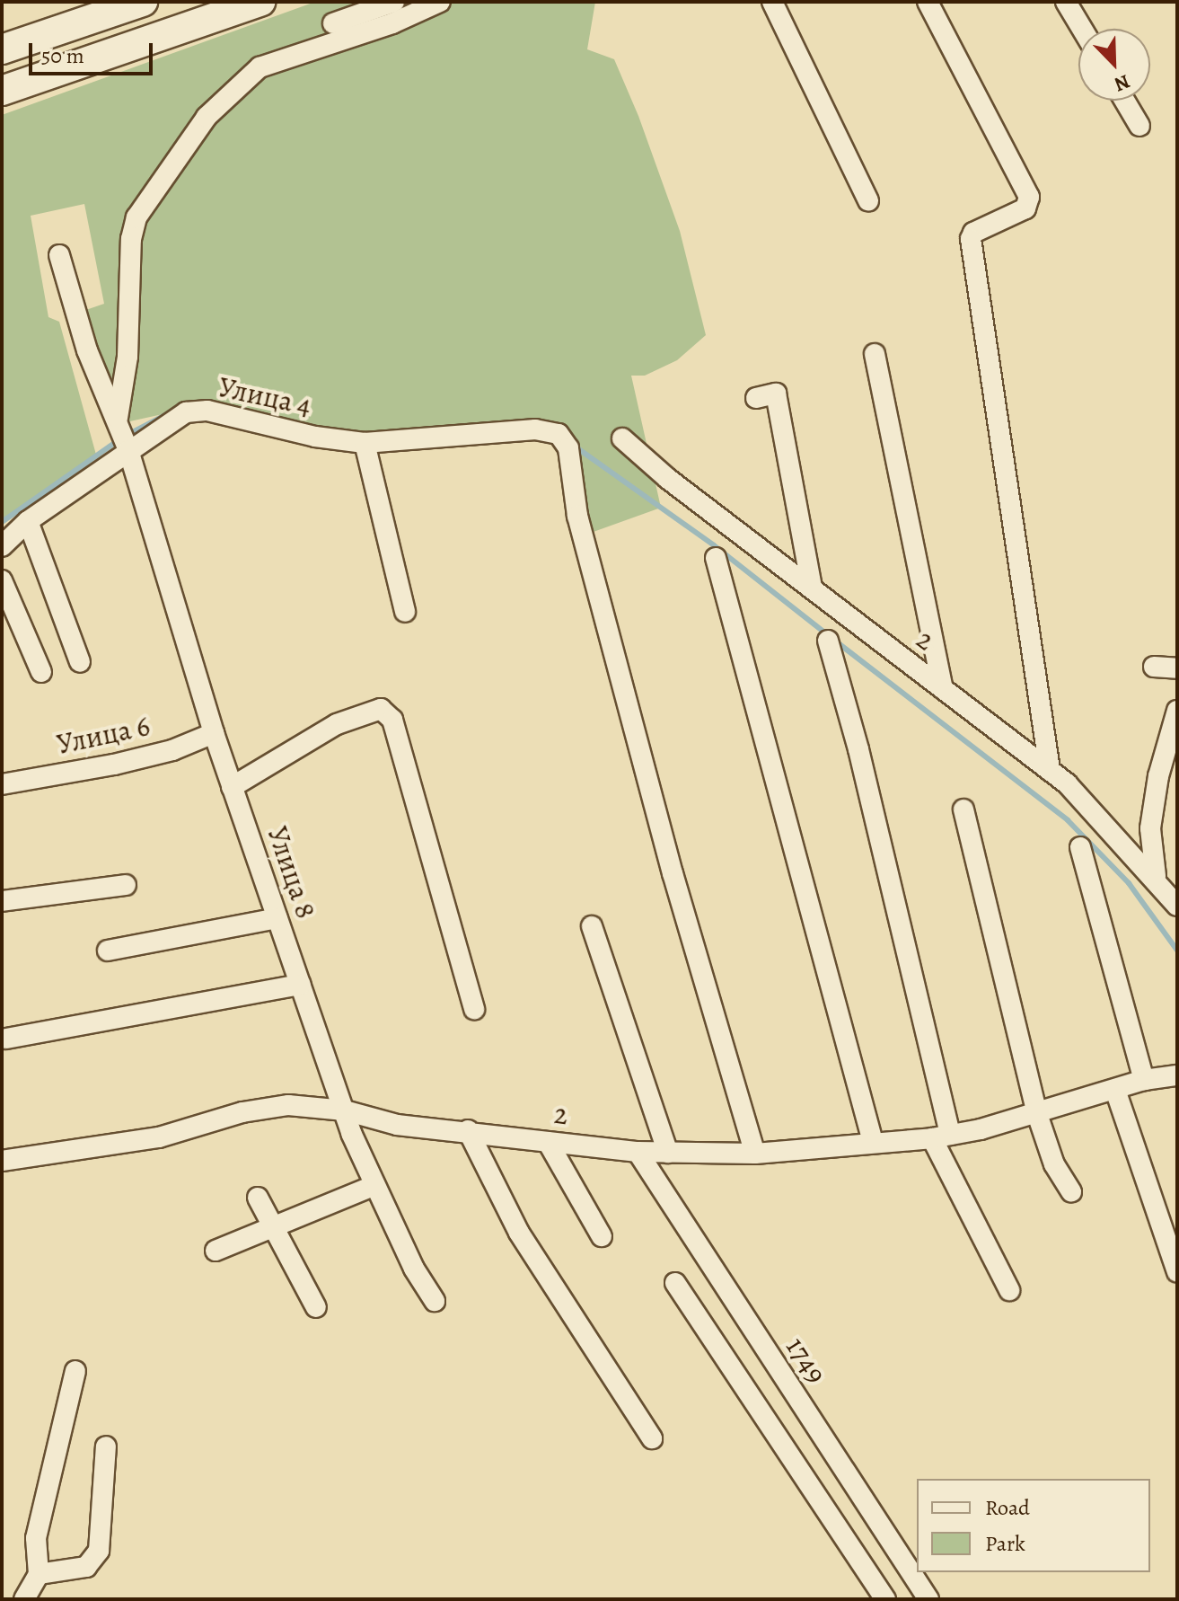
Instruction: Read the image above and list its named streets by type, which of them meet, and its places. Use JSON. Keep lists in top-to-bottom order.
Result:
{
  "streets": {
    "street": [
      "Улица 4",
      "2",
      "Улица 6",
      "Улица 8",
      "1749"
    ]
  },
  "crossings": [
    ["Улица 4", "2"],
    ["Улица 4", "Улица 8"],
    ["2", "Улица 8"],
    ["2", "1749"],
    ["Улица 6", "Улица 8"]
  ],
  "legend": ["Road", "Park"],
  "scale_bar": "50 m",
  "north": "bottom right"
}
